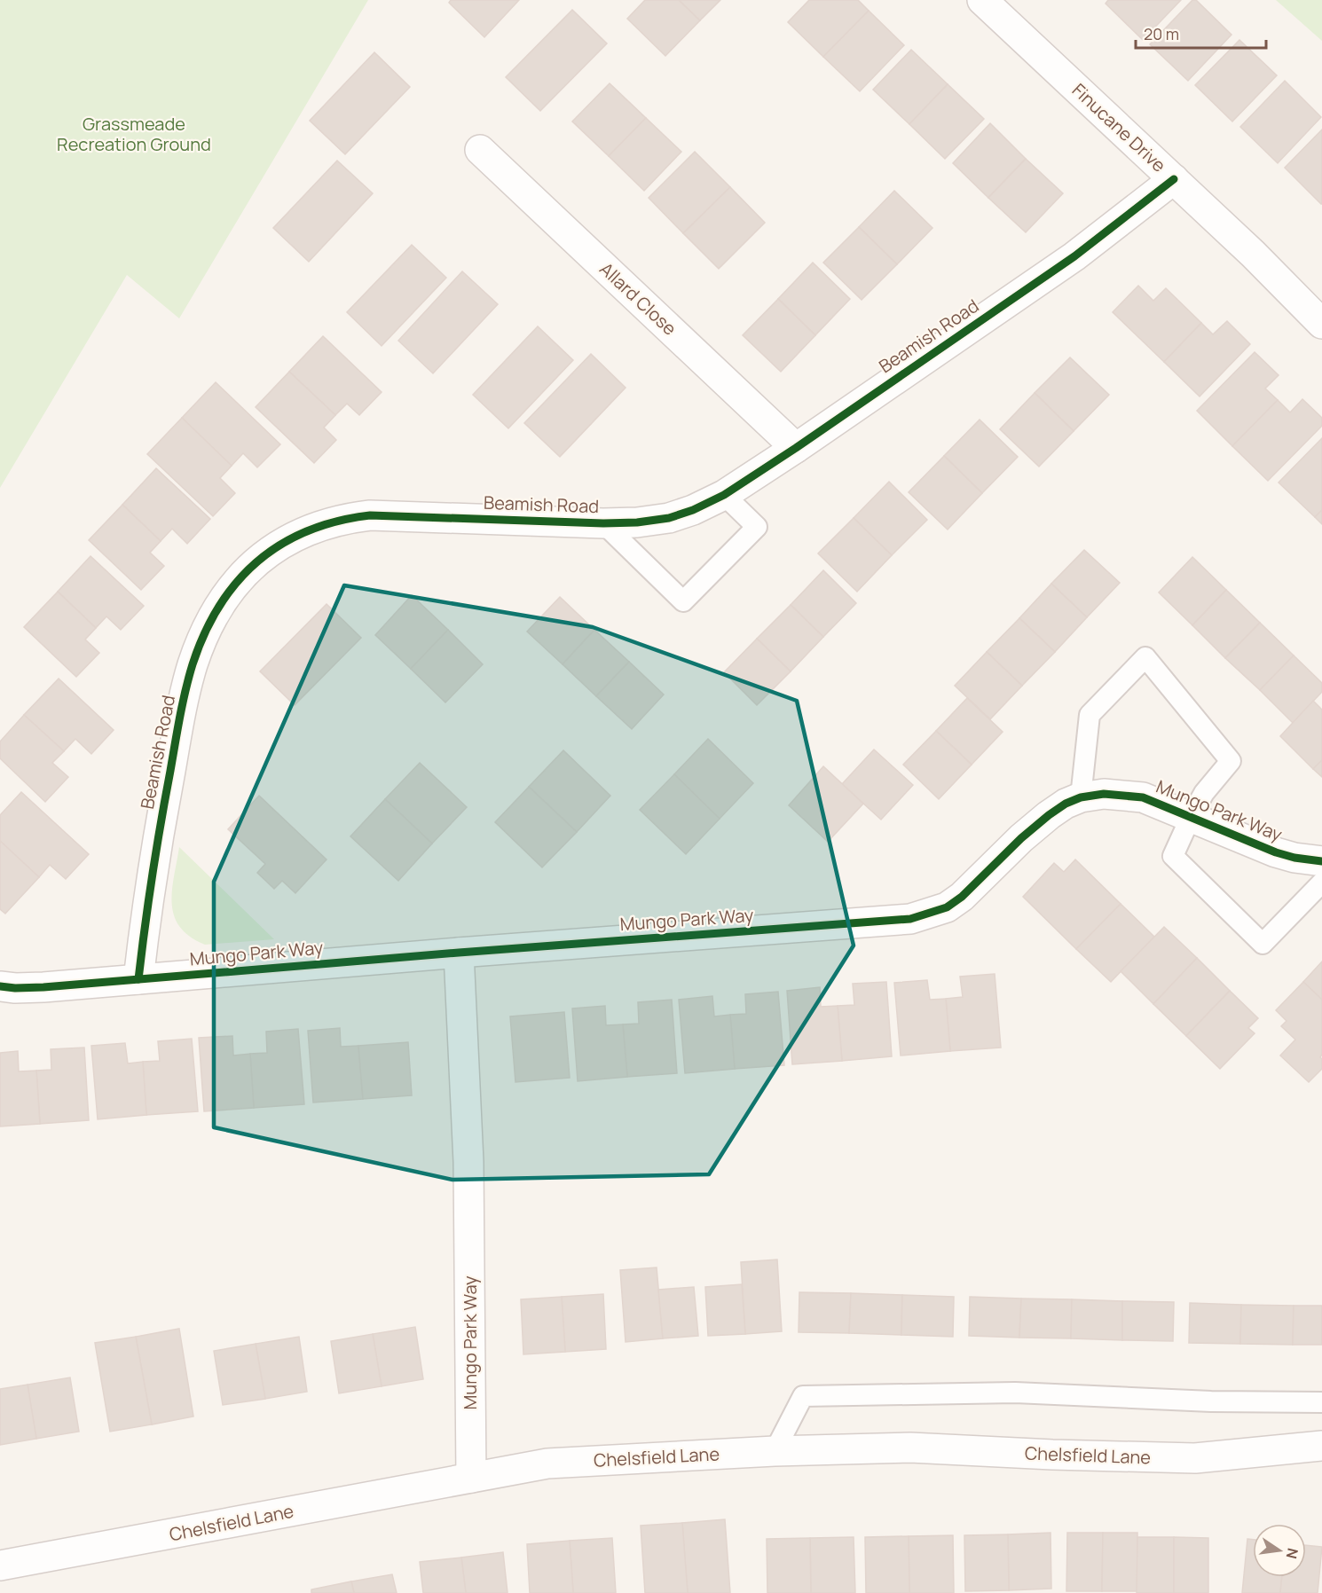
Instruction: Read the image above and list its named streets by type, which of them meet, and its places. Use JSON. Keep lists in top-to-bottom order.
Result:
{
  "streets": {
    "street": [
      "Finucane Drive",
      "Allard Close",
      "Beamish Road",
      "Mungo Park Way",
      "Chelsfield Lane"
    ]
  },
  "crossings": [
    ["Finucane Drive", "Beamish Road"],
    ["Allard Close", "Beamish Road"],
    ["Beamish Road", "Mungo Park Way"],
    ["Mungo Park Way", "Chelsfield Lane"]
  ],
  "parks": ["Grassmeade Recreation Ground"],
  "scale_bar": "20 m",
  "north": "right"
}
